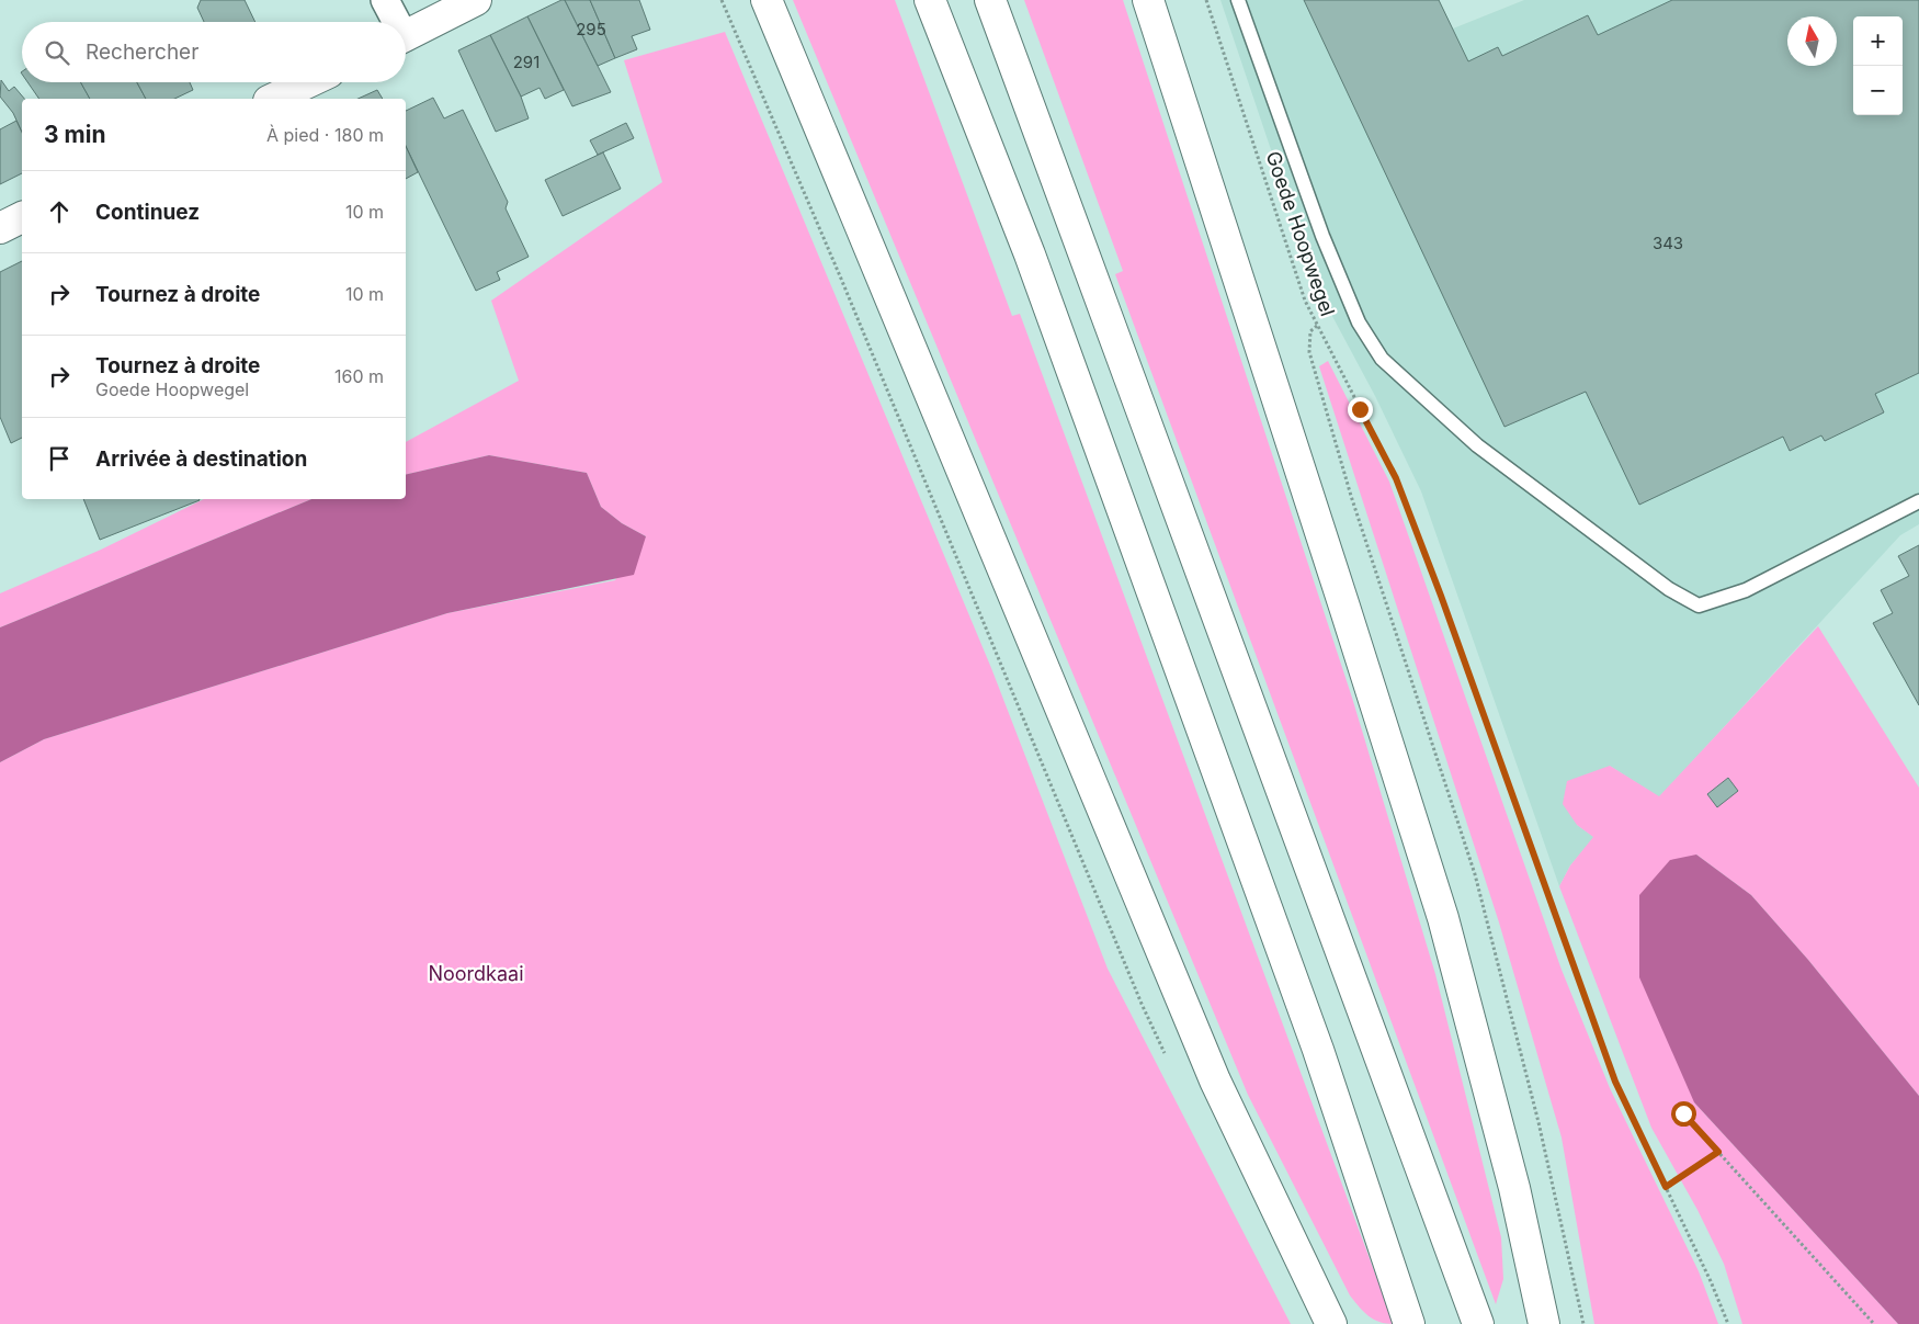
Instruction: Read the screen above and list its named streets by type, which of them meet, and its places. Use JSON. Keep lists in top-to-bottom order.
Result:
{
  "streets": {
    "path": ["Goede Hoopwegel"]
  },
  "parks": ["Noordkaai"],
  "house_numbers": ["295", "291", "343"],
  "north": "top",
  "page": {
    "map_buttons": ["+", "−"],
    "search": "Rechercher",
    "heading": ["3 min", "À pied · 180 m"],
    "list": [
      ["Continuez", "10 m"],
      ["Tournez à droite", "10 m"],
      ["Tournez à droite", "Goede Hoopwegel", "160 m"],
      "Arrivée à destination"
    ]
  }
}
